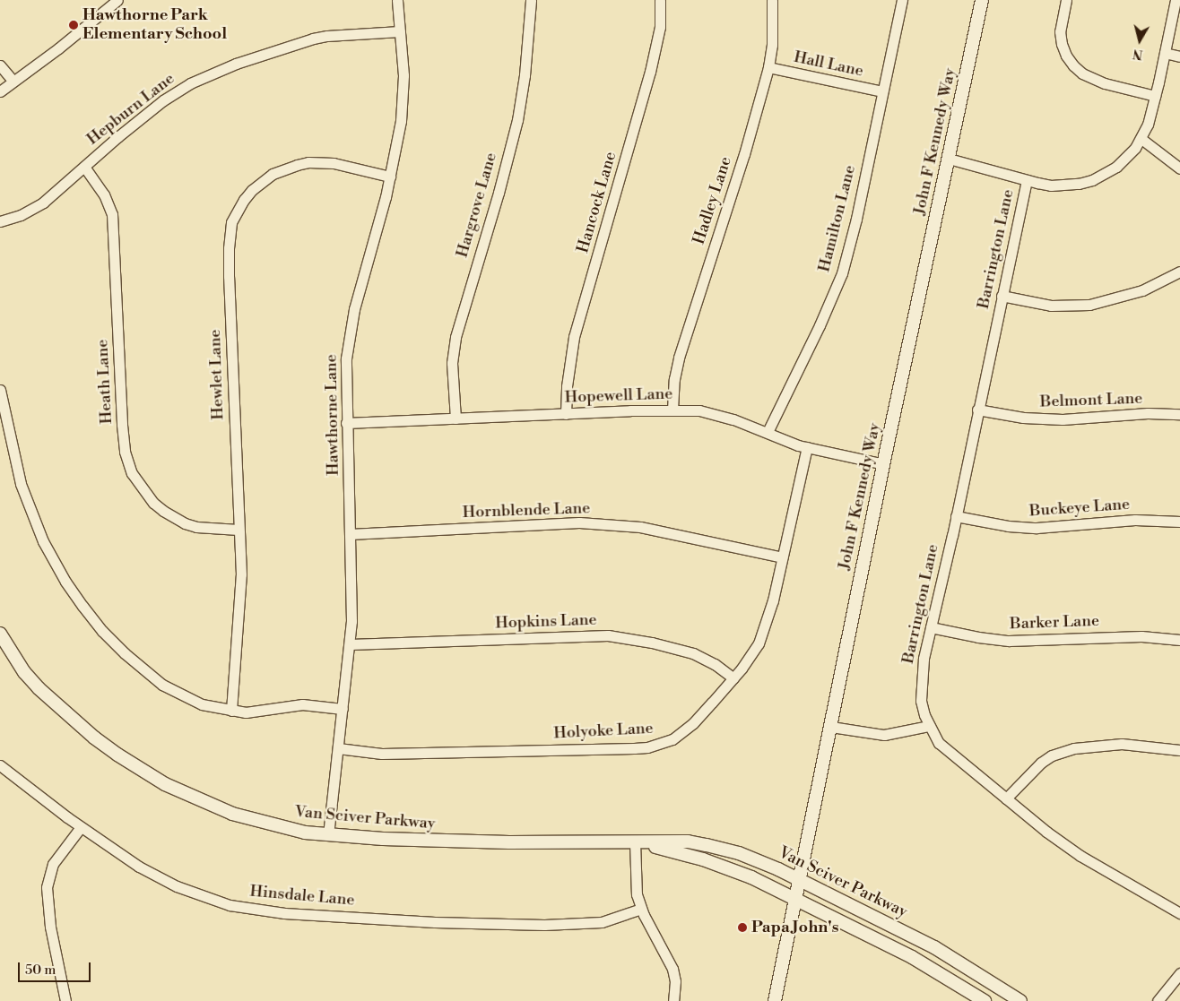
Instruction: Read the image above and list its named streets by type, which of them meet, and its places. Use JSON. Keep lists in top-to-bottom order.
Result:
{
  "streets": {
    "street": [
      "Hall Lane",
      "Hepburn Lane",
      "John F Kennedy Way",
      "Hadley Lane",
      "Hancock Lane",
      "Hargrove Lane",
      "Hamilton Lane",
      "Barrington Lane",
      "Hewlet Lane",
      "Heath Lane",
      "Hopewell Lane",
      "Belmont Lane",
      "Hawthorne Lane",
      "Buckeye Lane",
      "Hornblende Lane",
      "Hopkins Lane",
      "Barker Lane",
      "Holyoke Lane",
      "Van Sciver Parkway",
      "Hinsdale Lane"
    ]
  },
  "crossings": [
    ["Hall Lane", "Hadley Lane"],
    ["Hall Lane", "Hamilton Lane"],
    ["Hepburn Lane", "Heath Lane"],
    ["Hepburn Lane", "Hawthorne Lane"],
    ["John F Kennedy Way", "Hopewell Lane"],
    ["John F Kennedy Way", "Van Sciver Parkway"],
    ["Hadley Lane", "Hopewell Lane"],
    ["Hancock Lane", "Hopewell Lane"],
    ["Hargrove Lane", "Hopewell Lane"],
    ["Hamilton Lane", "Hopewell Lane"],
    ["Barrington Lane", "Belmont Lane"],
    ["Barrington Lane", "Buckeye Lane"],
    ["Barrington Lane", "Barker Lane"],
    ["Hewlet Lane", "Heath Lane"],
    ["Hewlet Lane", "Hawthorne Lane"],
    ["Hopewell Lane", "Hawthorne Lane"],
    ["Hopewell Lane", "Holyoke Lane"],
    ["Hawthorne Lane", "Hornblende Lane"],
    ["Hawthorne Lane", "Hopkins Lane"],
    ["Hawthorne Lane", "Holyoke Lane"],
    ["Hawthorne Lane", "Van Sciver Parkway"],
    ["Hornblende Lane", "Holyoke Lane"],
    ["Hopkins Lane", "Holyoke Lane"]
  ],
  "places": ["Hawthorne Park Elementary School", "Papa John's"],
  "scale_bar": "50 m",
  "north": "bottom"
}
